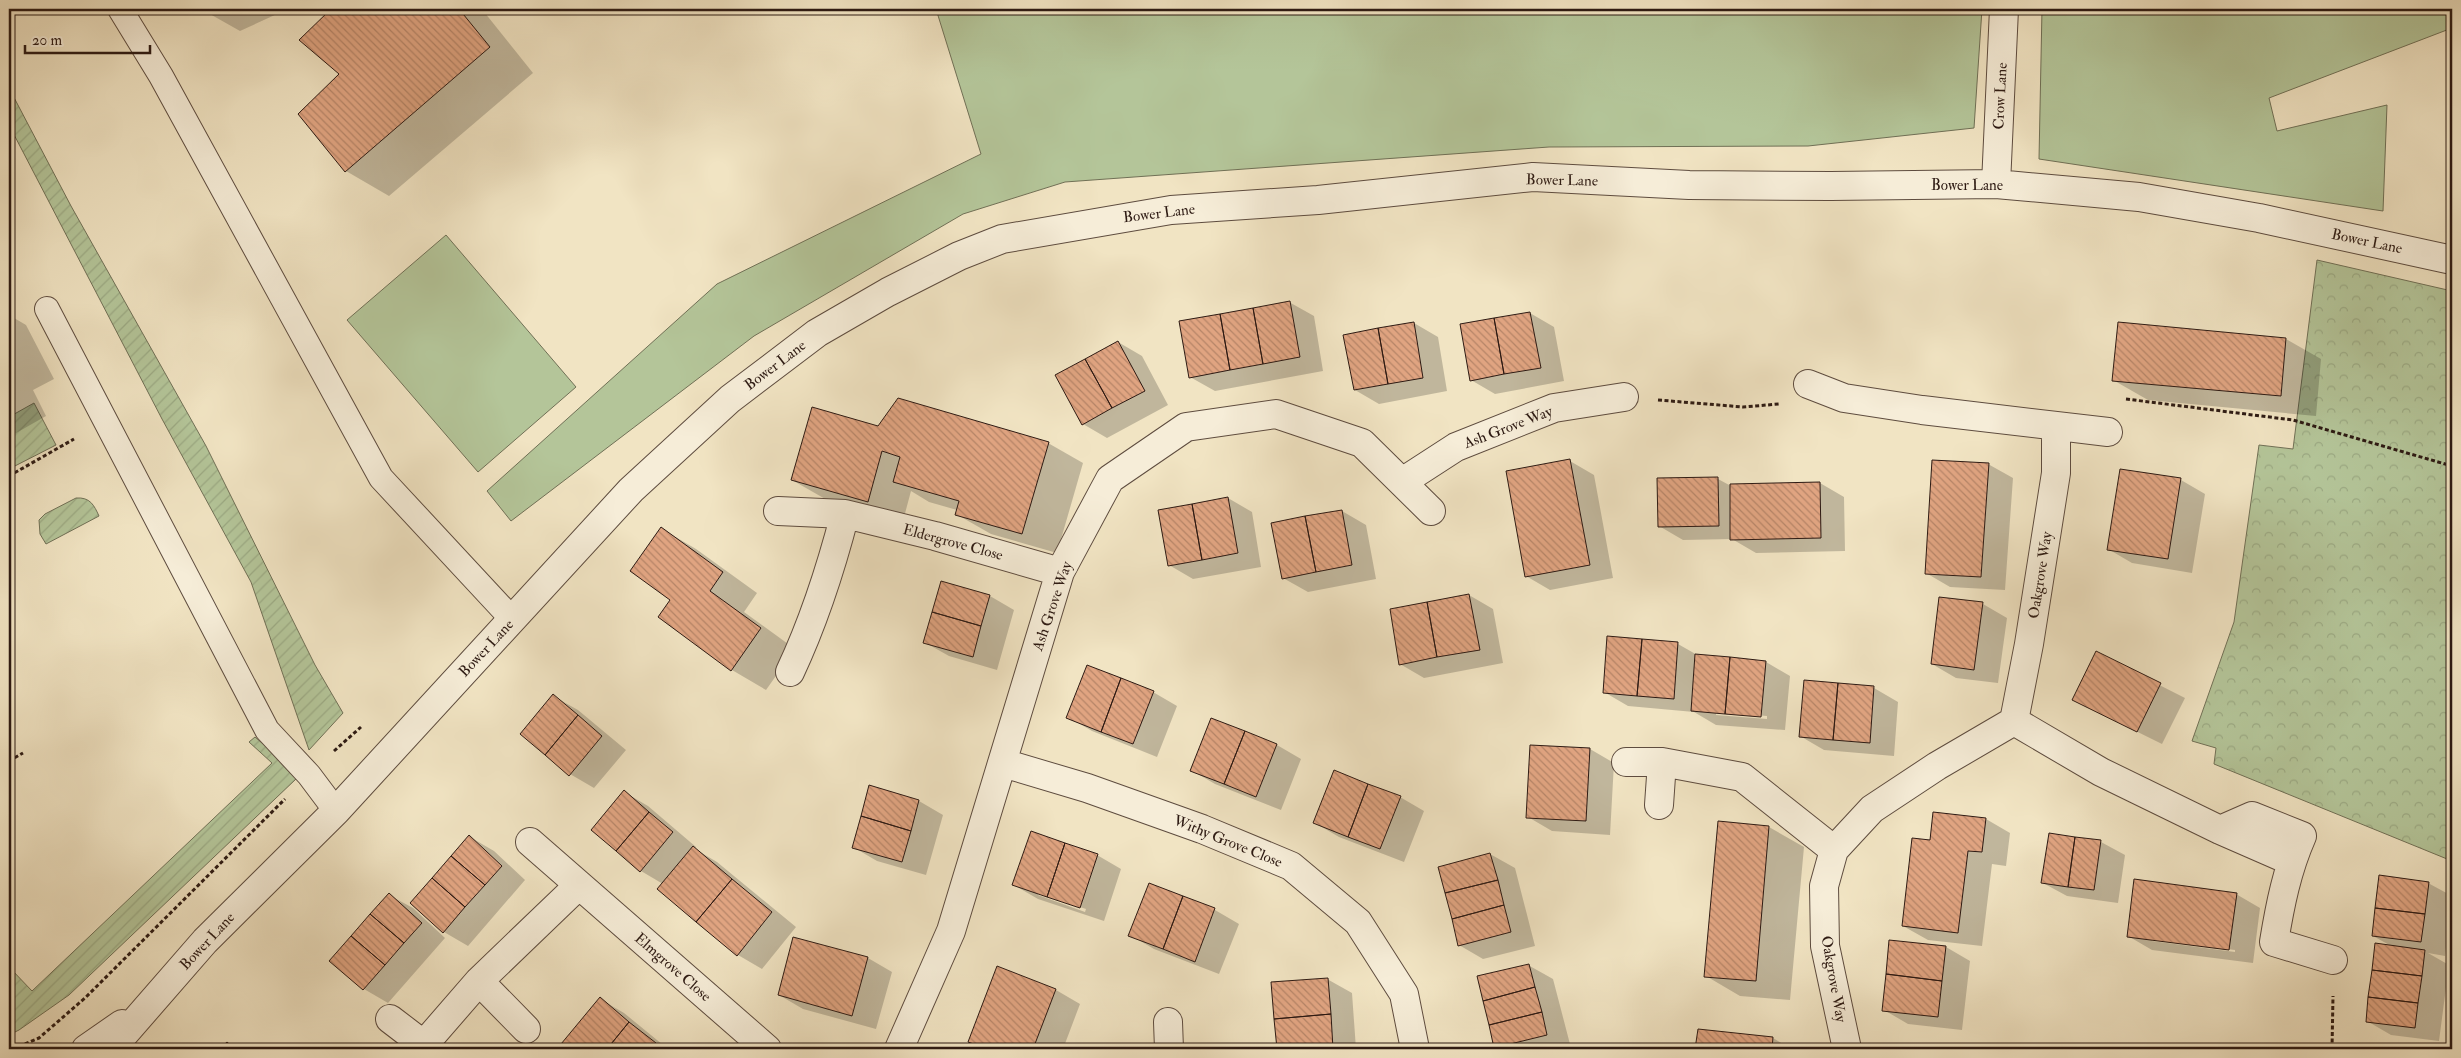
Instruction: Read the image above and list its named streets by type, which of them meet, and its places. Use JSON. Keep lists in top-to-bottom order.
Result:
{
  "streets": {
    "street": [
      "Crow Lane",
      "Bower Lane",
      "Ash Grove Way",
      "Eldergrove Close",
      "Oakgrove Way",
      "Withy Grove Close",
      "Elmgrove Close"
    ]
  },
  "crossings": [
    ["Crow Lane", "Bower Lane"],
    ["Ash Grove Way", "Eldergrove Close"],
    ["Ash Grove Way", "Withy Grove Close"]
  ],
  "scale_bar": "20 m"
}
